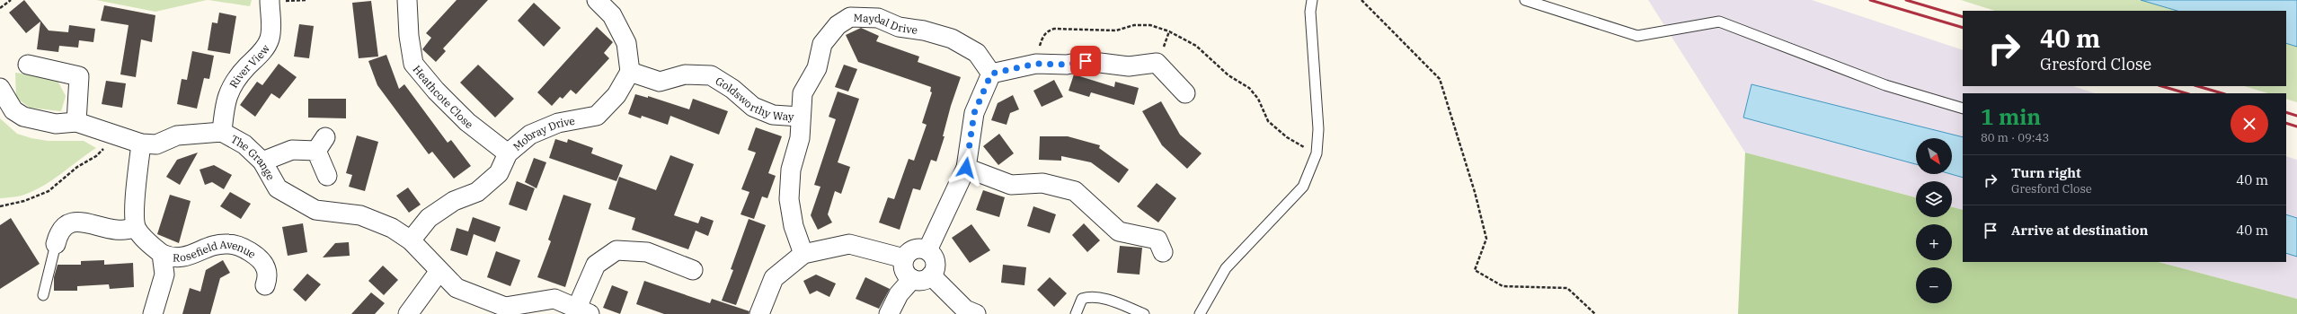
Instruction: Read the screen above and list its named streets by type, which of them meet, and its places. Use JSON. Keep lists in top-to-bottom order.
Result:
{
  "streets": {
    "street": [
      "Maydal Drive",
      "River View",
      "Heathcote Close",
      "Goldsworthy Way",
      "Mobray Drive",
      "The Grange",
      "Rosefield Avenue"
    ]
  },
  "crossings": [
    ["Maydal Drive", "Goldsworthy Way"],
    ["River View", "The Grange"],
    ["Heathcote Close", "Mobray Drive"],
    ["Goldsworthy Way", "Mobray Drive"],
    ["Mobray Drive", "The Grange"]
  ],
  "north": "bottom right",
  "page": {
    "turn": ["40 m", "Gresford Close"],
    "heading": ["1 min", "80 m · 09:43"],
    "map_buttons": ["+", "−"],
    "list": [
      {
        "name": "Turn right",
        "note": "Gresford Close",
        "value": "40 m"
      },
      {
        "name": "Arrive at destination",
        "value": "40 m"
      }
    ]
  }
}
